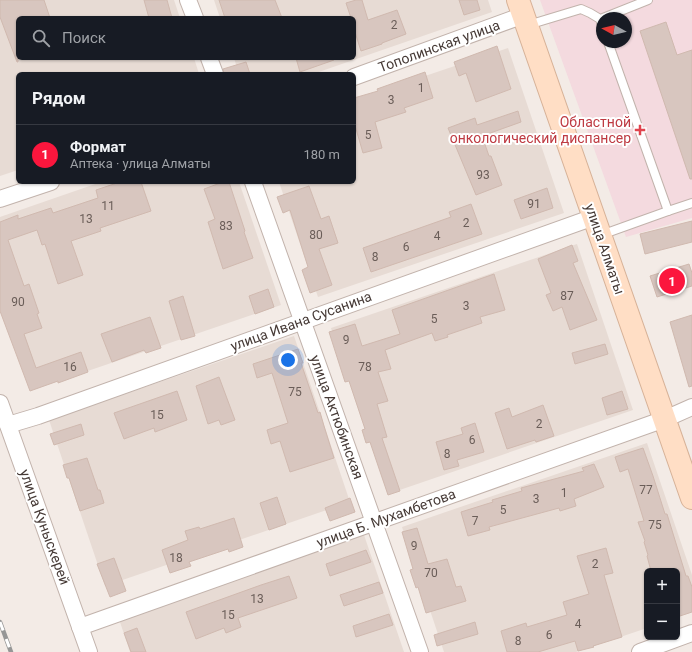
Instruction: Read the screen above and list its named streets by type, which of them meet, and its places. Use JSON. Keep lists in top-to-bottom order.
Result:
{
  "streets": {
    "street": [
      "Тополинская улица",
      "улица Алматы",
      "улица Ивана Сусанина",
      "улица Актюбинская",
      "улица Б. Мухамбетова",
      "улица Куныскерей"
    ]
  },
  "crossings": [
    ["Тополинская улица", "улица Алматы"],
    ["улица Алматы", "улица Ивана Сусанина"],
    ["улица Алматы", "улица Б. Мухамбетова"],
    ["улица Ивана Сусанина", "улица Актюбинская"],
    ["улица Ивана Сусанина", "улица Куныскерей"],
    ["улица Актюбинская", "улица Б. Мухамбетова"],
    ["улица Б. Мухамбетова", "улица Куныскерей"]
  ],
  "places": {
    "health": ["Областной онкологический диспансер"]
  },
  "house_numbers": [
    "2",
    "1",
    "3",
    "5",
    "93",
    "91",
    "11",
    "13",
    "2",
    "83",
    "80",
    "4",
    "6",
    "8",
    "87",
    "90",
    "3",
    "5",
    "9",
    "16",
    "78",
    "75",
    "15",
    "2",
    "6",
    "8",
    "77",
    "1",
    "3",
    "5",
    "7",
    "75",
    "9",
    "18",
    "2",
    "70",
    "13",
    "15",
    "4",
    "6",
    "8"
  ],
  "north": "left",
  "page": {
    "search": "Поиск",
    "heading": "Рядом",
    "list": [
      {
        "mark": "1",
        "name": "Формат",
        "note": "Аптека · улица Алматы",
        "value": "180 m"
      }
    ],
    "pins": "1",
    "map_buttons": ["+", "−"]
  }
}
